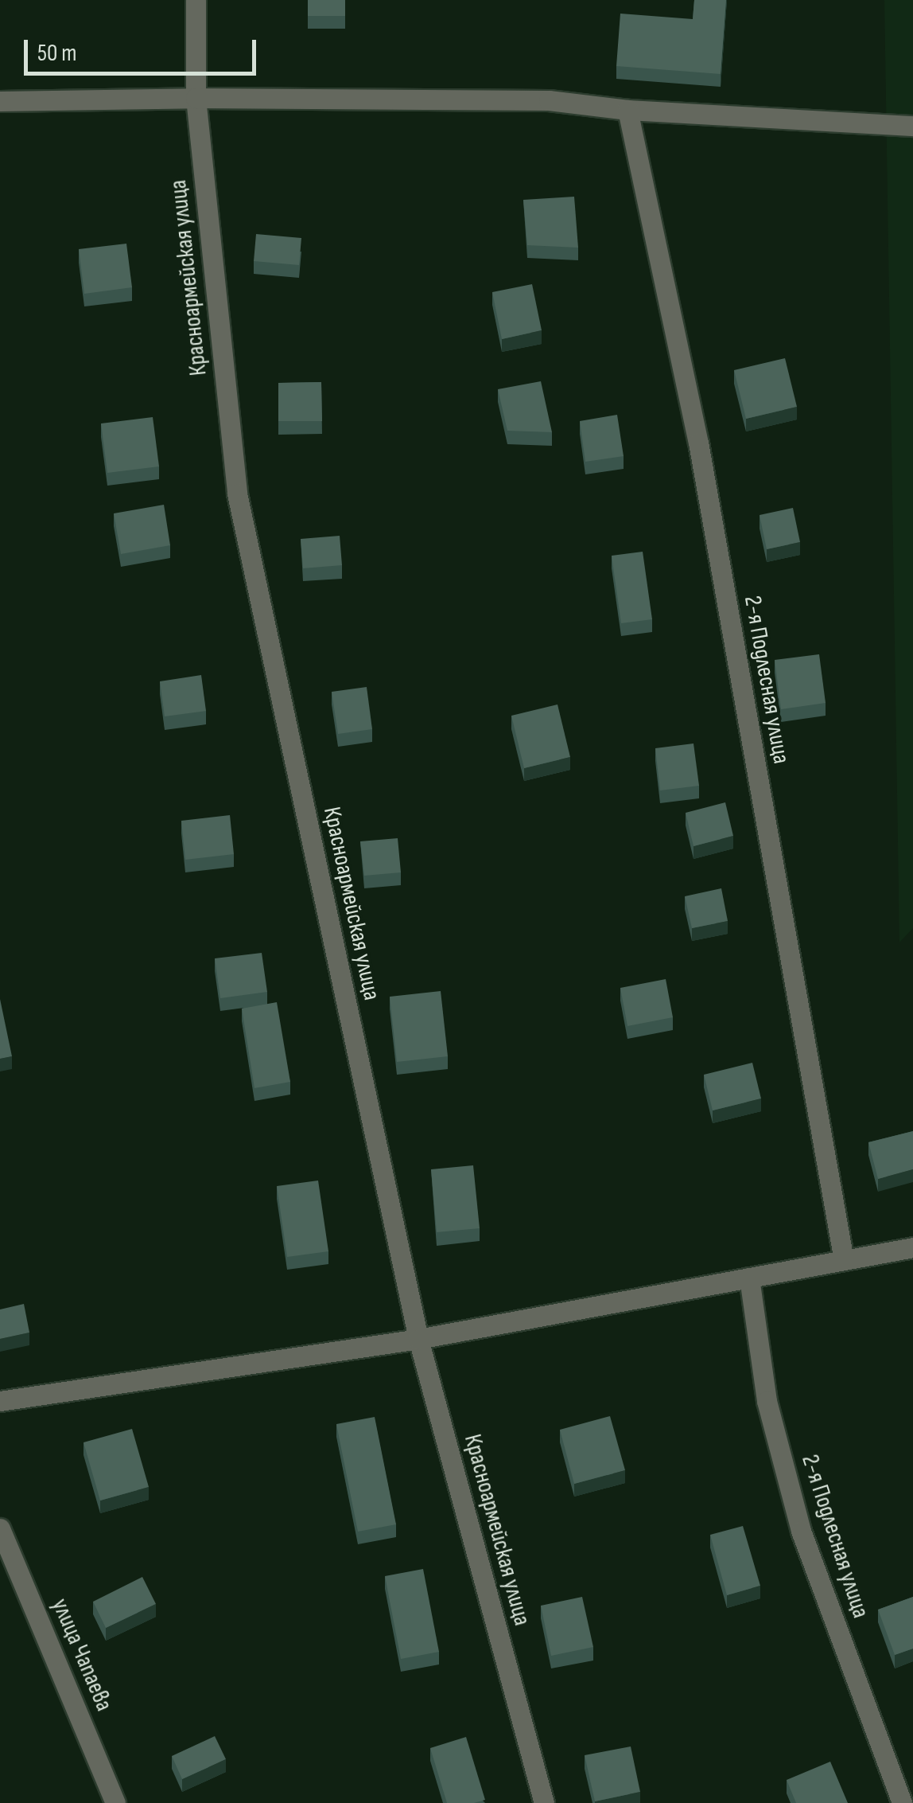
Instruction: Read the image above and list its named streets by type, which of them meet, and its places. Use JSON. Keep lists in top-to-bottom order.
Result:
{
  "streets": {
    "street": ["Красноармейская улица", "2-я Подлесная улица", "улица Чапаева"]
  },
  "scale_bar": "50 m"
}
